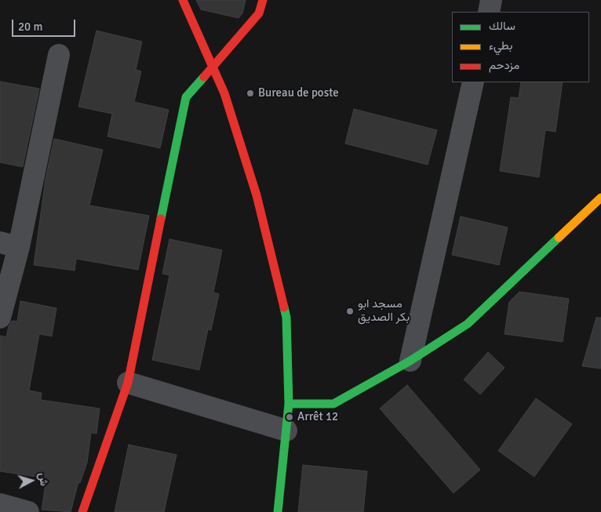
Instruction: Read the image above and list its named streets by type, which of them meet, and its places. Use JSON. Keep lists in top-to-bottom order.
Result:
{
  "places": ["Bureau de poste", "مسجد ابو بكر الصديق", "Arrêt 12"],
  "legend": ["سالك", "بطيء", "مزدحم"],
  "scale_bar": "20 m",
  "north": "right"
}
